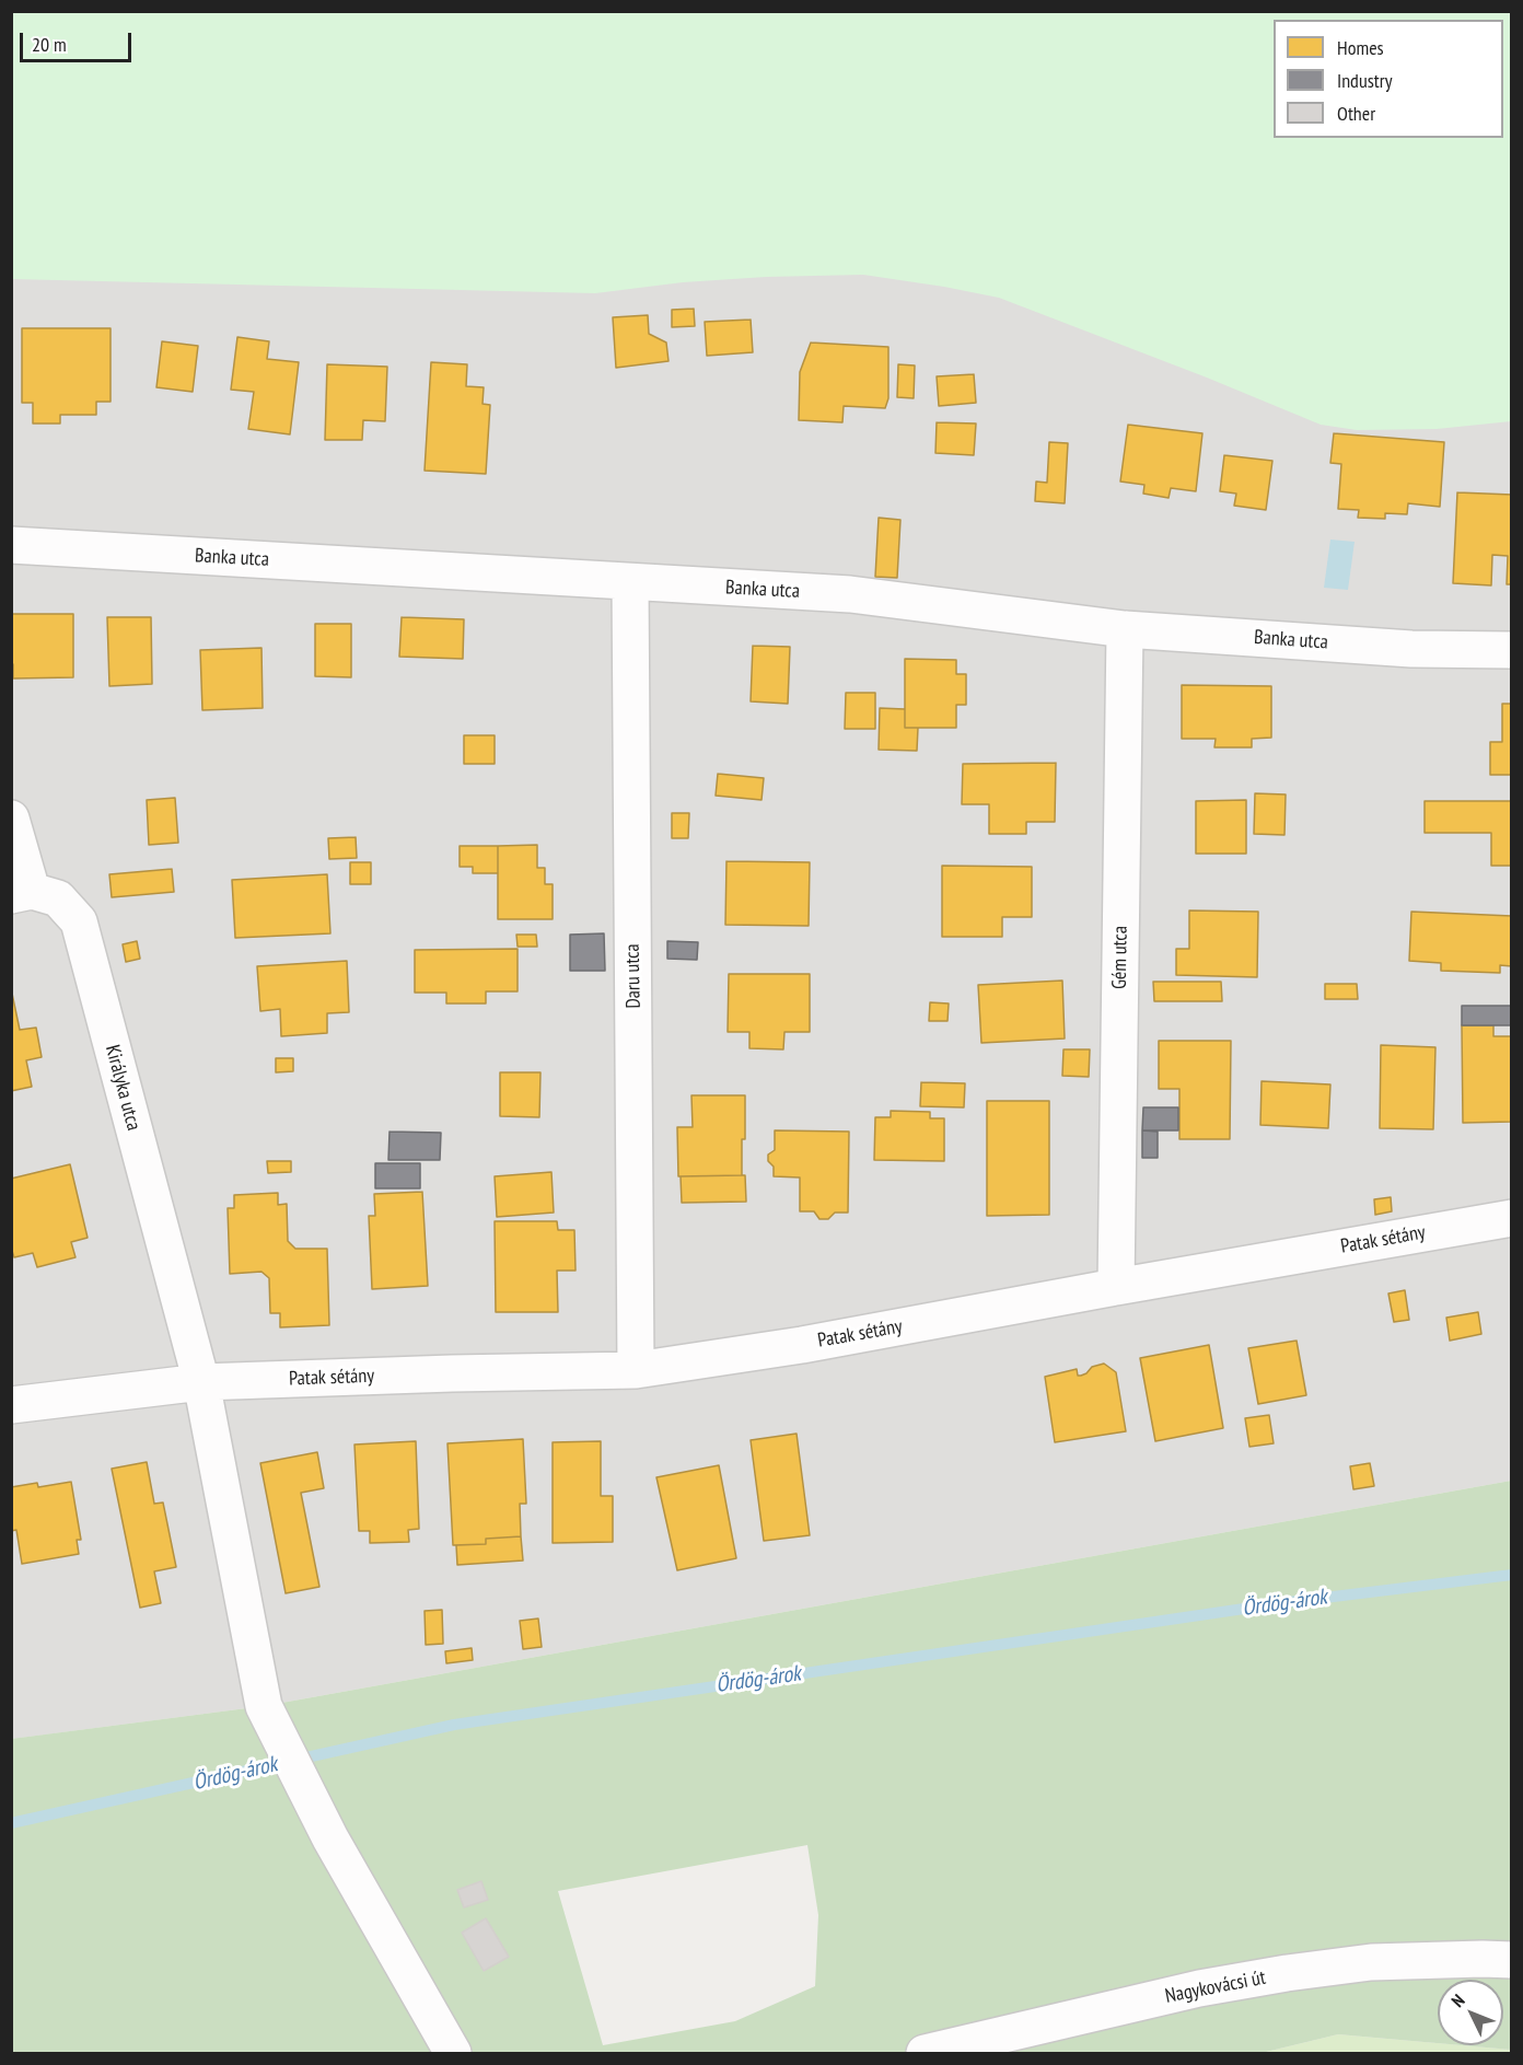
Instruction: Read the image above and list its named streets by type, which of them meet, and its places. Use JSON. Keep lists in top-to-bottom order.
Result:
{
  "streets": {
    "street": [
      "Banka utca",
      "Gém utca",
      "Daru utca",
      "Királyka utca",
      "Patak sétány",
      "Nagykovácsi út"
    ]
  },
  "crossings": [
    ["Banka utca", "Gém utca"],
    ["Banka utca", "Daru utca"],
    ["Gém utca", "Patak sétány"],
    ["Daru utca", "Patak sétány"],
    ["Királyka utca", "Patak sétány"]
  ],
  "water": ["Ördög-árok"],
  "legend": ["Homes", "Industry", "Other"],
  "scale_bar": "20 m",
  "north": "top left"
}
